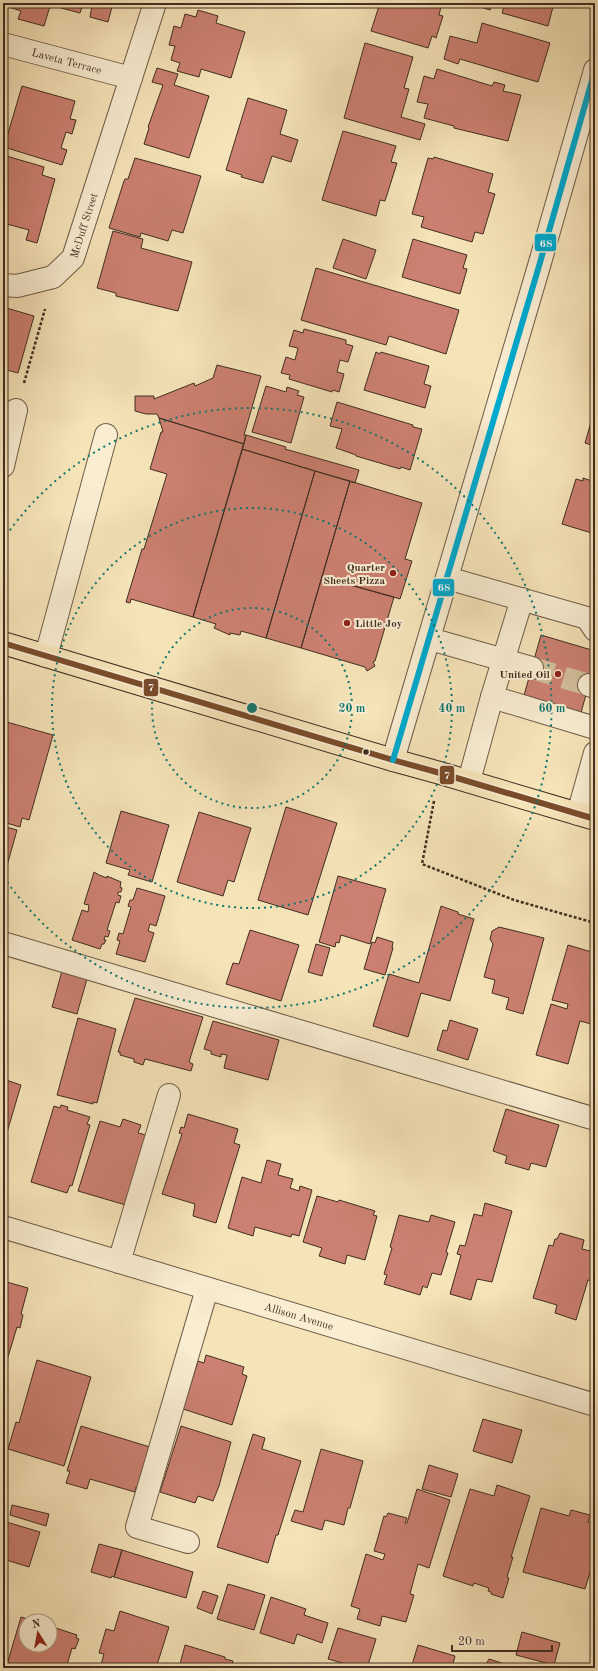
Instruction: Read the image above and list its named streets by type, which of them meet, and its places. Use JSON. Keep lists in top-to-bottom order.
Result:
{
  "streets": {
    "street": ["Laveta Terrace", "McDuff Street", "Allison Avenue"]
  },
  "crossings": [
    ["Laveta Terrace", "McDuff Street"]
  ],
  "places": ["Quarter Sheets Pizza", "Little Joy", "United Oil"],
  "lines": ["transit line 68", "transit line 7"],
  "scale_bar": "20 m",
  "north": "top",
  "rings": ["20 m", "40 m", "60 m"]
}
